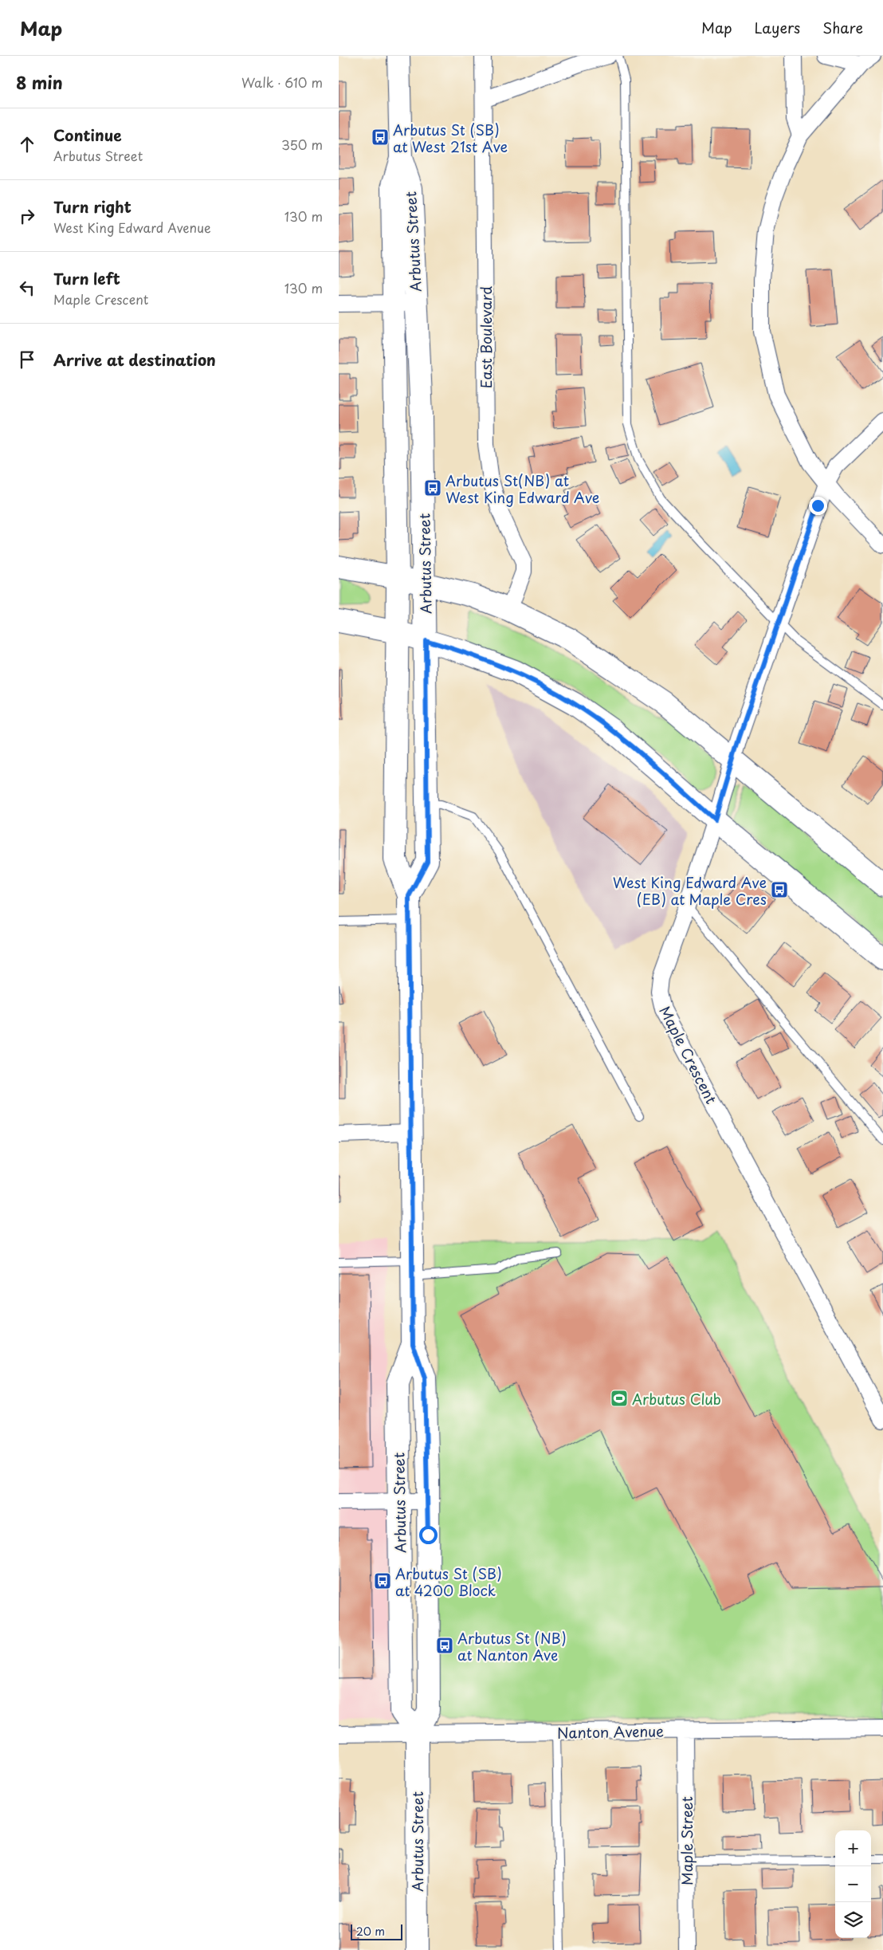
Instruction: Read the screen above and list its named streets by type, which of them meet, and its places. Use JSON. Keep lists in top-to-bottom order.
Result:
{
  "streets": {
    "main road": ["Arbutus Street"],
    "street": [
      "East Boulevard",
      "Maple Crescent",
      "Nanton Avenue",
      "Maple Street"
    ]
  },
  "crossings": [
    ["Arbutus Street", "Nanton Avenue"],
    ["Nanton Avenue", "Maple Street"]
  ],
  "places": {
    "bus stop": [
      "Arbutus St (SB) at West 21st Ave",
      "Arbutus St(NB) at West King Edward Ave",
      "West King Edward Ave (EB) at Maple Cres",
      "Arbutus St (SB) at 4200 Block",
      "Arbutus St (NB) at Nanton Ave"
    ],
    "sports": ["Arbutus Club"]
  },
  "scale_bar": "20 m",
  "page": {
    "header": "Map",
    "nav": ["Map", "Layers", "Share"],
    "heading": ["8 min", "Walk · 610 m"],
    "list": [
      ["Continue", "Arbutus Street", "350 m"],
      ["Turn right", "West King Edward Avenue", "130 m"],
      ["Turn left", "Maple Crescent", "130 m"],
      "Arrive at destination"
    ],
    "map_buttons": ["+", "−"],
    "scale": "20 m"
  }
}
